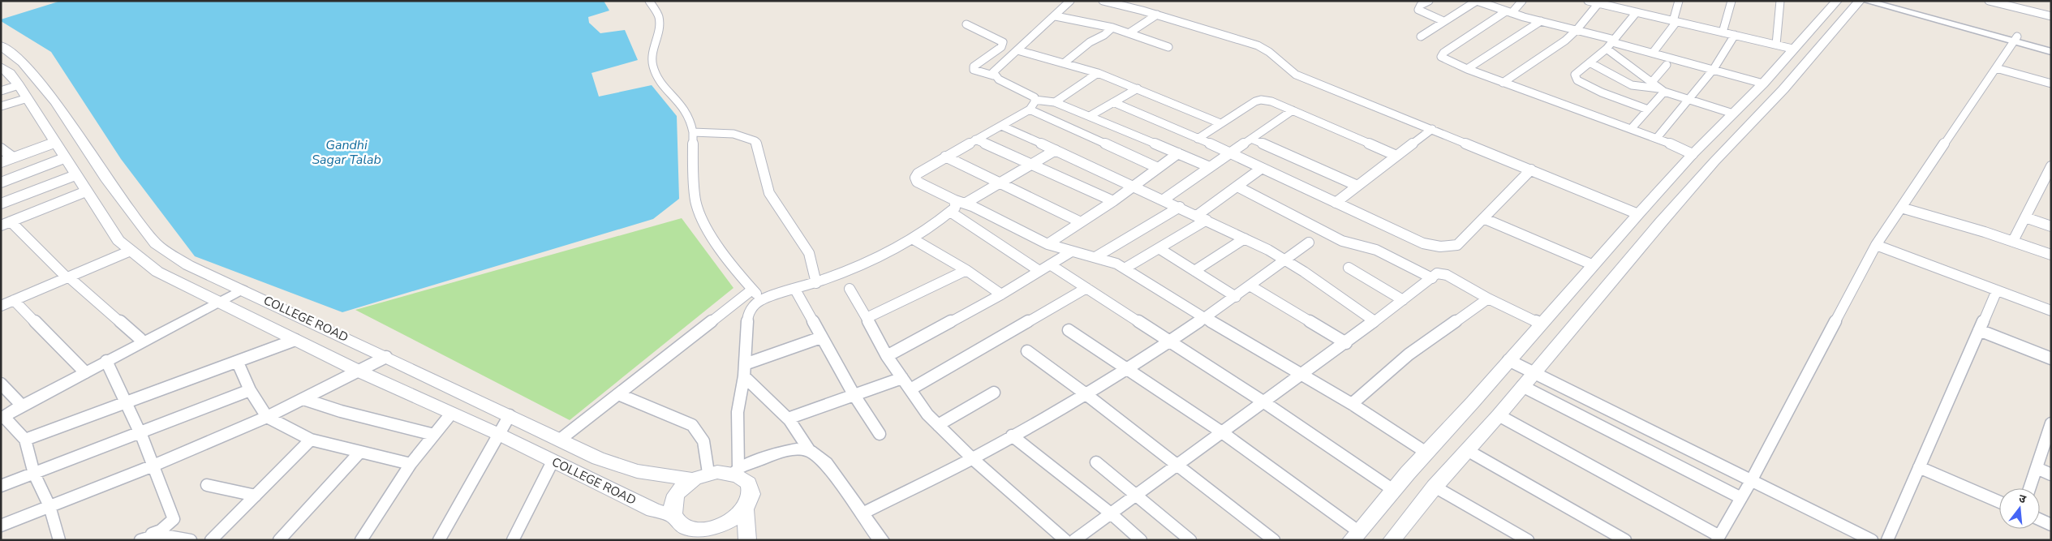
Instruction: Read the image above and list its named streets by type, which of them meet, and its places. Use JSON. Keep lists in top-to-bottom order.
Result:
{
  "streets": {
    "main road": ["COLLEGE ROAD"]
  },
  "water": ["Gandhi Sagar Talab"],
  "north": "top"
}
